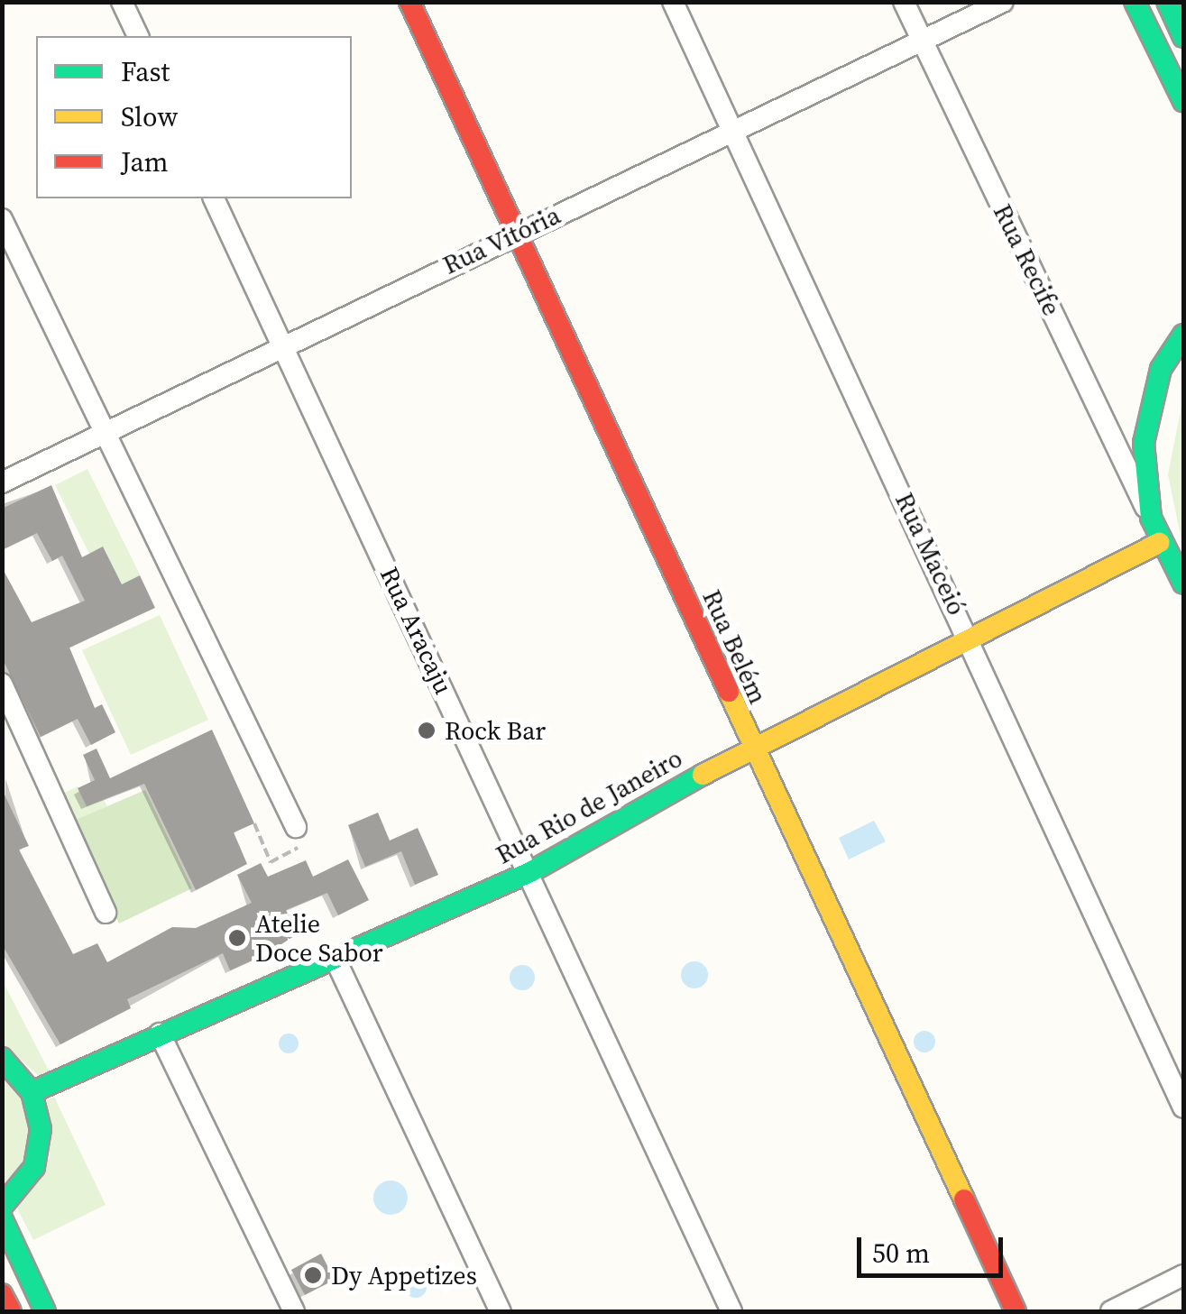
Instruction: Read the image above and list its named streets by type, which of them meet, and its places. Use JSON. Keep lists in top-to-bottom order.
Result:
{
  "streets": {
    "street": [
      "Rua Vitória",
      "Rua Recife",
      "Rua Maceió",
      "Rua Aracaju",
      "Rua Belém",
      "Rua Rio de Janeiro"
    ]
  },
  "crossings": [
    ["Rua Vitória", "Rua Recife"],
    ["Rua Vitória", "Rua Maceió"],
    ["Rua Vitória", "Rua Aracaju"],
    ["Rua Vitória", "Rua Belém"],
    ["Rua Maceió", "Rua Rio de Janeiro"],
    ["Rua Aracaju", "Rua Rio de Janeiro"],
    ["Rua Belém", "Rua Rio de Janeiro"]
  ],
  "places": ["Rock Bar", "Atelie Doce Sabor", "Dy Appetizes"],
  "legend": ["Fast", "Slow", "Jam"],
  "scale_bar": "50 m"
}
